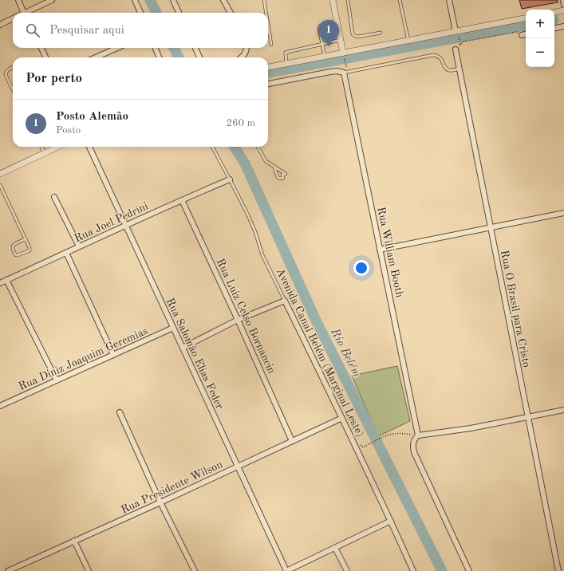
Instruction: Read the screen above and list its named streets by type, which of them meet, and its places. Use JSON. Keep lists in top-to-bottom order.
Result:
{
  "streets": {
    "street": [
      "Rua Joel Pedrini",
      "Rua William Booth",
      "Rua O Brasil para Cristo",
      "Rua Luiz Celso Bornancin",
      "Avenida Canal Belém (Marginal Leste)",
      "Rua Salomão Elias Feder",
      "Rua Diniz Joaquim Geremias",
      "Rua Presidente Wilson"
    ]
  },
  "crossings": [
    ["Rua Joel Pedrini", "Rua Luiz Celso Bornancin"],
    ["Rua Joel Pedrini", "Avenida Canal Belém (Marginal Leste)"],
    ["Rua Joel Pedrini", "Rua Salomão Elias Feder"],
    ["Rua Luiz Celso Bornancin", "Rua Presidente Wilson"],
    ["Avenida Canal Belém (Marginal Leste)", "Rua Presidente Wilson"],
    ["Rua Salomão Elias Feder", "Rua Diniz Joaquim Geremias"],
    ["Rua Salomão Elias Feder", "Rua Presidente Wilson"]
  ],
  "water": ["Rio Belém"],
  "page": {
    "map_buttons": ["+", "−"],
    "search": "Pesquisar aqui",
    "pins": "1",
    "heading": "Por perto",
    "list": [
      {
        "mark": "1",
        "name": "Posto Alemão",
        "note": "Posto",
        "value": "260 m"
      }
    ]
  }
}
